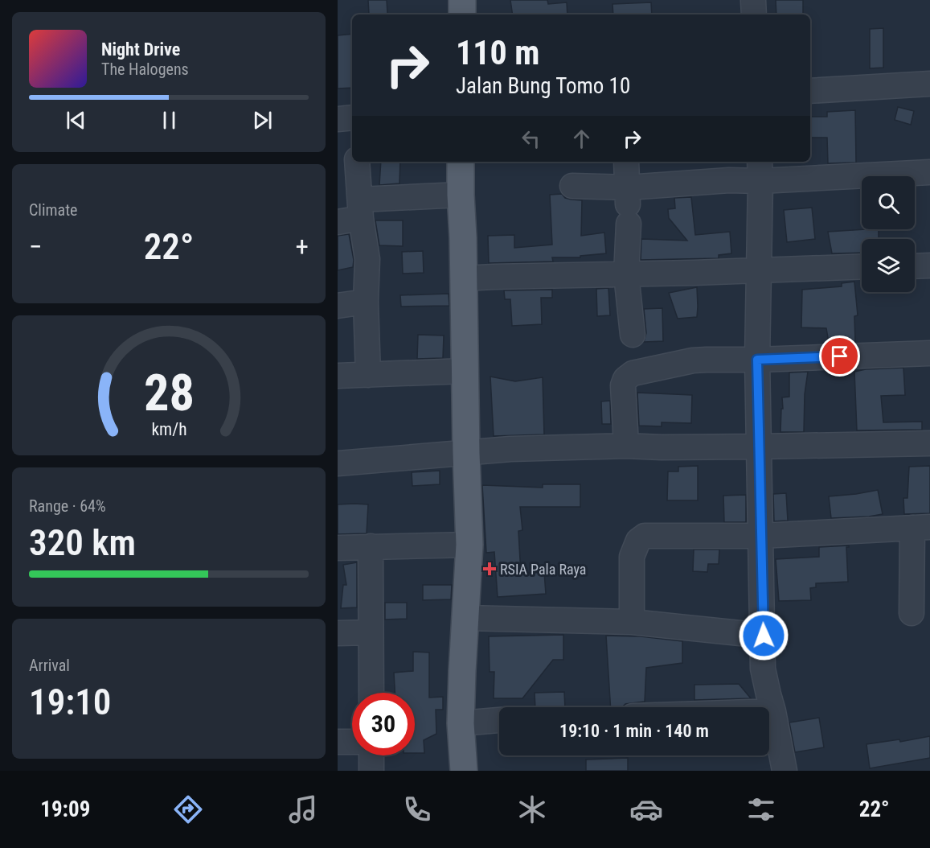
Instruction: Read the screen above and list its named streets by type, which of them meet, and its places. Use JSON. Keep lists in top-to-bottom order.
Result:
{
  "places": {
    "health": ["RSIA Pala Raya"]
  },
  "page": {
    "turn": ["110 m", "Jalan Bung Tomo 10"],
    "song": ["Night Drive", "The Halogens"],
    "tile": [
      "Climate",
      ["Range · 64%", "320 km"],
      ["Arrival", "19:10"]
    ],
    "heat": ["−", "22°", "+"],
    "limit": "30",
    "trip": "19:10 · 1 min · 140 m",
    "tabs": ["19:09", "22°"],
    "gauge": ["28", "km/h"]
  }
}
